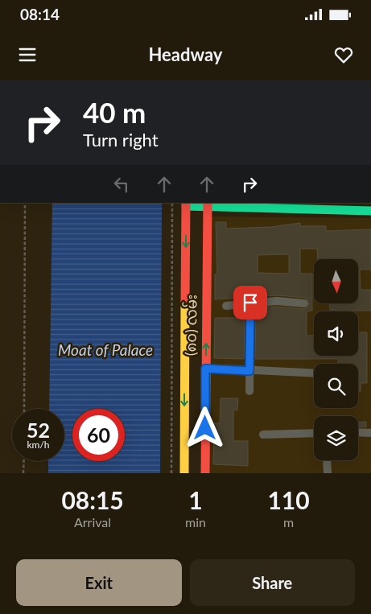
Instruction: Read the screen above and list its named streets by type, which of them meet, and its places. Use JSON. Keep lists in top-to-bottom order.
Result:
{
  "streets": {
    "main road": ["(၈၀) လမ်း"]
  },
  "water": ["Moat of Palace"],
  "north": "bottom",
  "page": {
    "status": "08:14",
    "header": "Headway",
    "turn": ["40 m", "Turn right"],
    "speed": "52 km/h",
    "limit": "60",
    "eta": [
      "08:15",
      "Arrival",
      "1",
      "min",
      "110",
      "m"
    ],
    "buttons": ["Exit", "Share"]
  }
}
